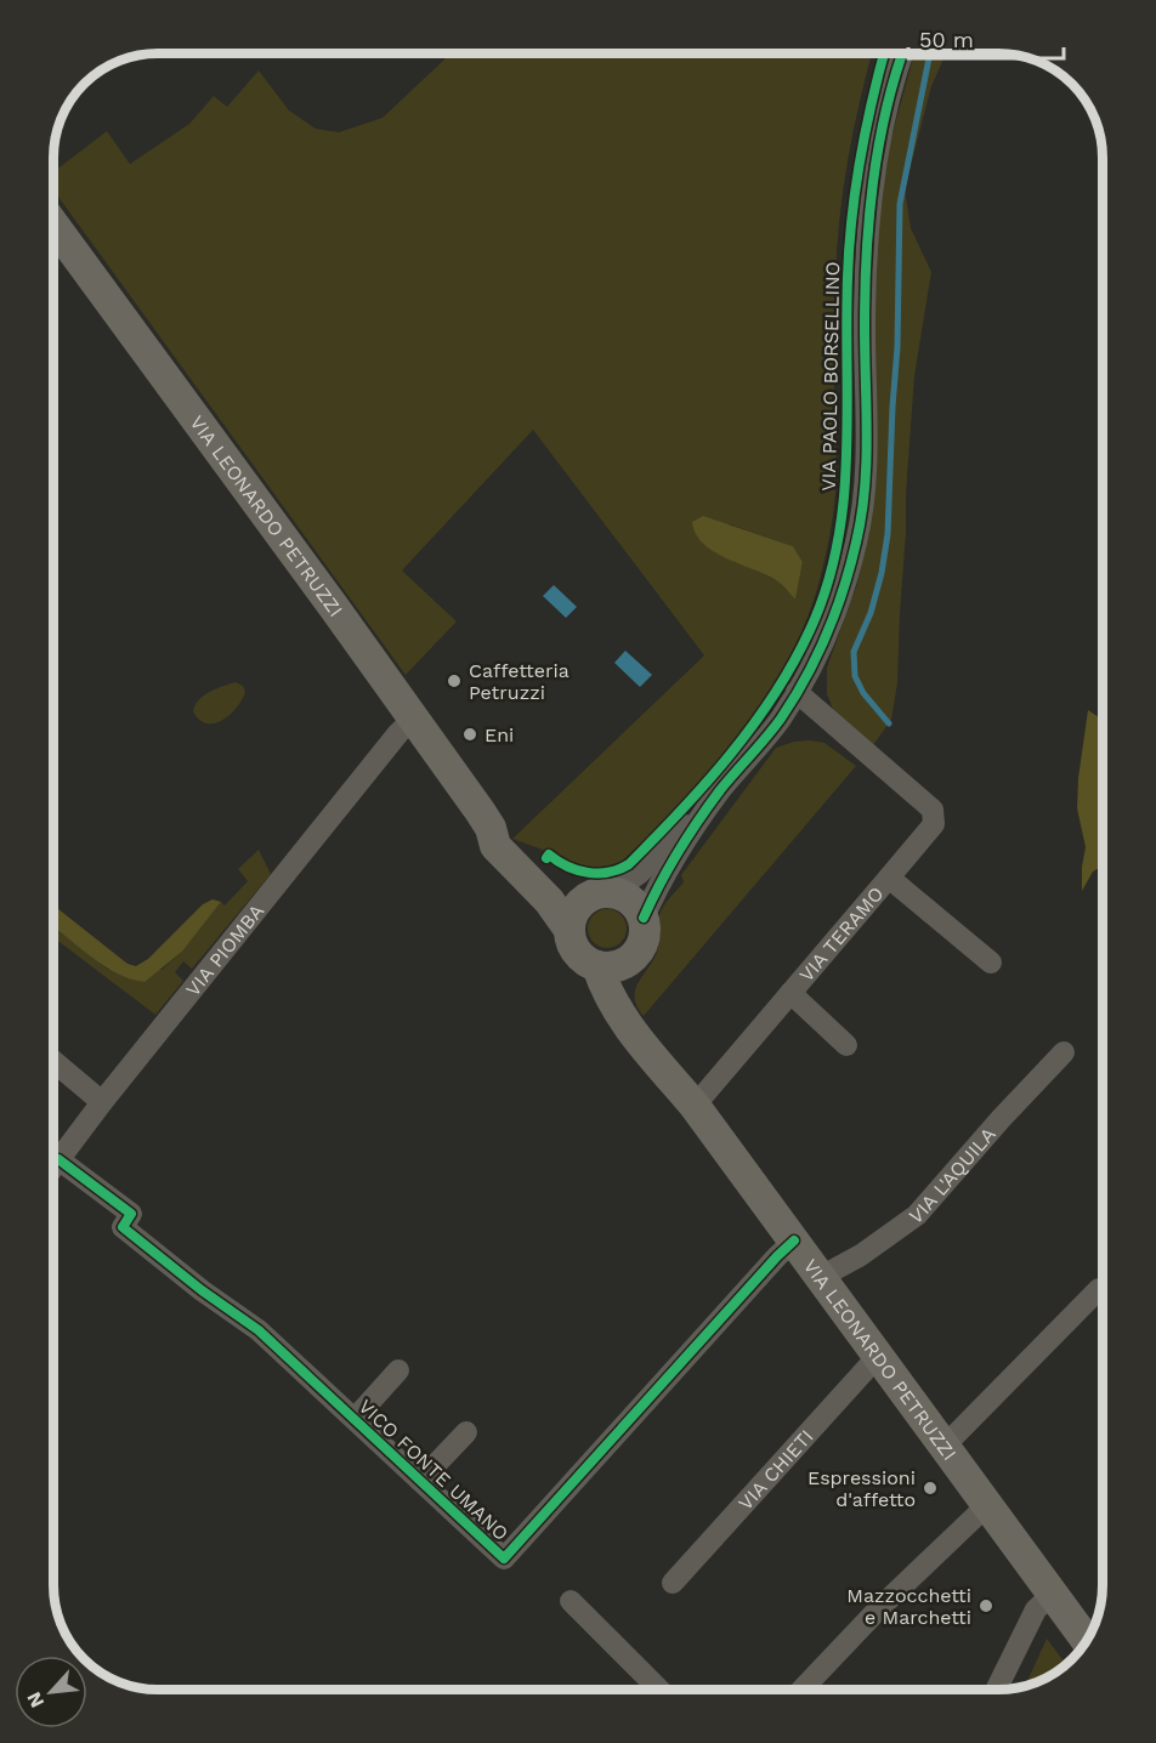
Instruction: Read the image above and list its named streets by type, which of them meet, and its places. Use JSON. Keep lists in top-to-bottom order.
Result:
{
  "streets": {
    "main road": ["VIA LEONARDO PETRUZZI"],
    "street": [
      "VIA PAOLO BORSELLINO",
      "VIA TERAMO",
      "VIA PIOMBA",
      "VIA L'AQUILA",
      "VIA CHIETI",
      "VICO FONTE UMANO"
    ]
  },
  "crossings": [
    ["VIA PAOLO BORSELLINO", "VIA LEONARDO PETRUZZI"],
    ["VIA LEONARDO PETRUZZI", "VIA TERAMO"],
    ["VIA LEONARDO PETRUZZI", "VIA PIOMBA"],
    ["VIA LEONARDO PETRUZZI", "VIA L'AQUILA"],
    ["VIA LEONARDO PETRUZZI", "VIA CHIETI"],
    ["VIA LEONARDO PETRUZZI", "VICO FONTE UMANO"],
    ["VIA PIOMBA", "VICO FONTE UMANO"]
  ],
  "places": [
    "Caffetteria Petruzzi",
    "Eni",
    "Espressioni d'affetto",
    "Mazzocchetti e Marchetti"
  ],
  "scale_bar": "50 m",
  "north": "bottom left"
}
